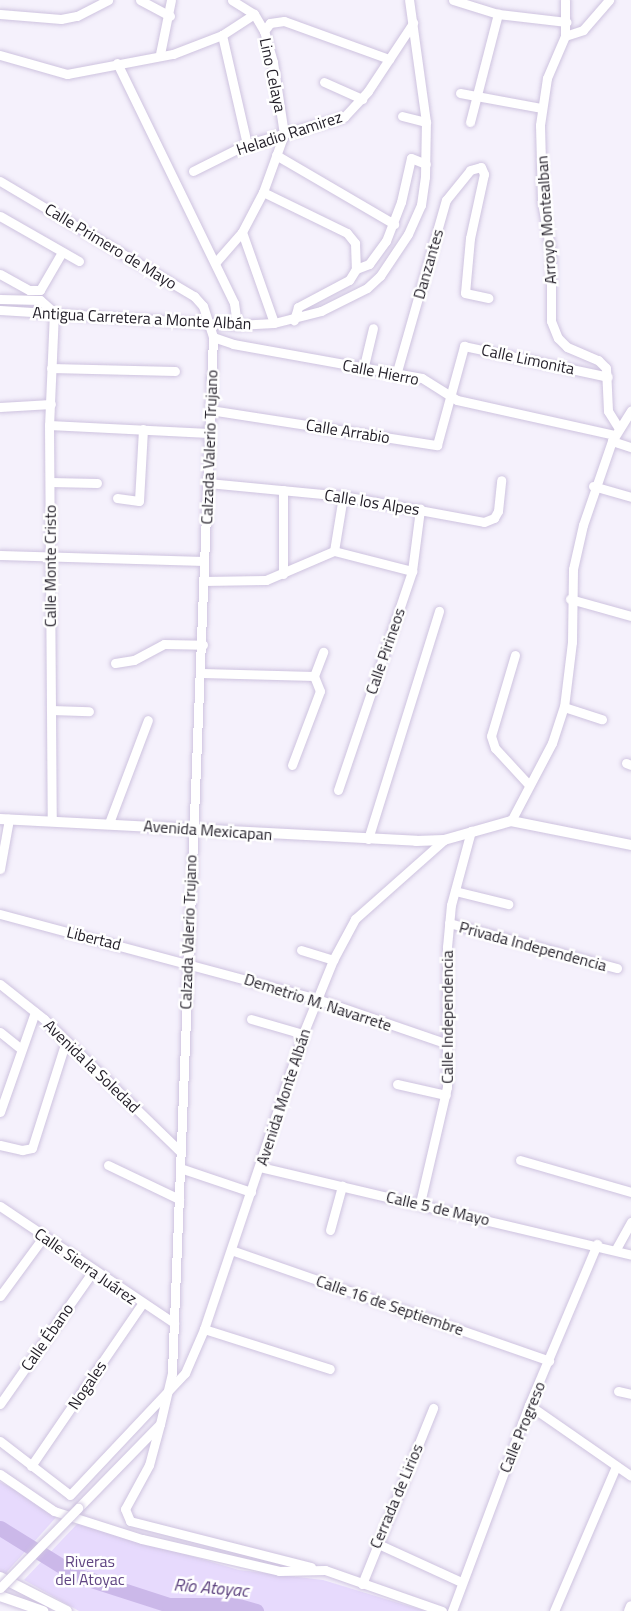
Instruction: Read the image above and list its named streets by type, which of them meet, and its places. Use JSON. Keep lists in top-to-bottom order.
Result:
{
  "streets": {
    "main road": ["Avenida Mexicapan"],
    "street": [
      "Lino Celaya",
      "Heladio Ramirez",
      "Arroyo Montealban",
      "Calle Primero de Mayo",
      "Danzantes",
      "Antigua Carretera a Monte Albán",
      "Calle Limonita",
      "Calle Hierro",
      "Calle Arrabio",
      "Calzada Valerio Trujano",
      "Calle los Alpes",
      "Calle Monte Cristo",
      "Calle Pirineos",
      "Libertad",
      "Privada Independencia",
      "Demetrio M. Navarrete",
      "Calle Independencia",
      "Avenida la Soledad",
      "Avenida Monte Albán",
      "Calle 5 de Mayo",
      "Calle Sierra Juárez",
      "Calle 16 de Septiembre",
      "Calle Ébano",
      "Nogales",
      "Calle Progreso",
      "Cerrada de Lirios"
    ]
  },
  "crossings": [
    ["Lino Celaya", "Heladio Ramirez"],
    ["Heladio Ramirez", "Antigua Carretera a Monte Albán"],
    ["Arroyo Montealban", "Calle Limonita"],
    ["Calle Primero de Mayo", "Antigua Carretera a Monte Albán"],
    ["Calle Primero de Mayo", "Calzada Valerio Trujano"],
    ["Danzantes", "Calle Hierro"],
    ["Antigua Carretera a Monte Albán", "Calzada Valerio Trujano"],
    ["Antigua Carretera a Monte Albán", "Calle Monte Cristo"],
    ["Calle Limonita", "Calle Hierro"],
    ["Calle Limonita", "Calle Arrabio"],
    ["Calle Hierro", "Calle Arrabio"],
    ["Calle Hierro", "Calzada Valerio Trujano"],
    ["Calle Arrabio", "Calzada Valerio Trujano"],
    ["Calzada Valerio Trujano", "Calle los Alpes"],
    ["Calzada Valerio Trujano", "Avenida Mexicapan"],
    ["Calzada Valerio Trujano", "Libertad"],
    ["Calzada Valerio Trujano", "Demetrio M. Navarrete"],
    ["Calzada Valerio Trujano", "Avenida la Soledad"],
    ["Calzada Valerio Trujano", "Avenida Monte Albán"],
    ["Calzada Valerio Trujano", "Calle Sierra Juárez"],
    ["Calle los Alpes", "Calle Pirineos"],
    ["Calle Monte Cristo", "Avenida Mexicapan"],
    ["Avenida Mexicapan", "Calle Independencia"],
    ["Avenida Mexicapan", "Avenida Monte Albán"],
    ["Libertad", "Demetrio M. Navarrete"],
    ["Privada Independencia", "Calle Independencia"],
    ["Demetrio M. Navarrete", "Calle Independencia"],
    ["Demetrio M. Navarrete", "Avenida Monte Albán"],
    ["Calle Independencia", "Calle 5 de Mayo"],
    ["Avenida Monte Albán", "Calle 5 de Mayo"],
    ["Avenida Monte Albán", "Calle 16 de Septiembre"],
    ["Avenida Monte Albán", "Nogales"],
    ["Calle 5 de Mayo", "Calle Progreso"],
    ["Calle Sierra Juárez", "Calle Ébano"],
    ["Calle Sierra Juárez", "Nogales"],
    ["Calle 16 de Septiembre", "Calle Progreso"]
  ],
  "water": ["Río Atoyac"],
  "parks": ["Riveras del Atoyac"]
}
